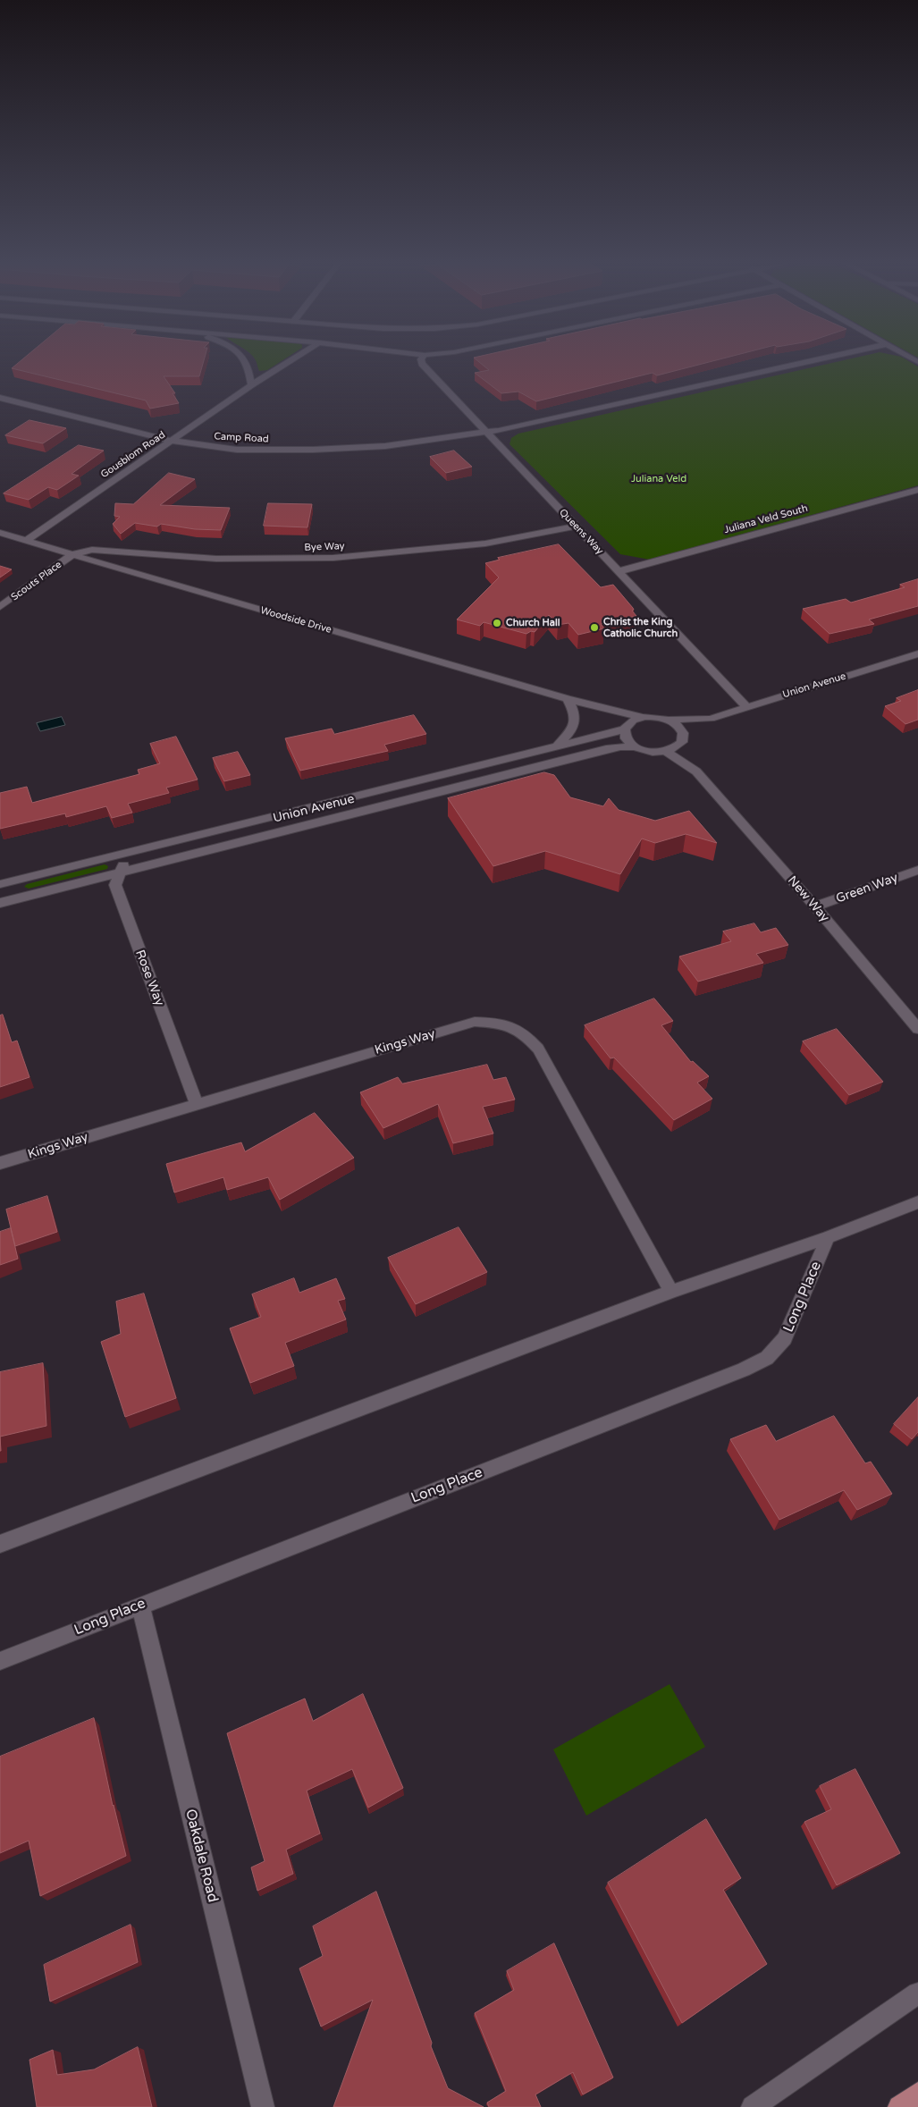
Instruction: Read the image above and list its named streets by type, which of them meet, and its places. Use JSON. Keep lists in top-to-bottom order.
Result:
{
  "streets": {
    "street": [
      "Camp Road",
      "Gousblom Road",
      "Juliana Veld South",
      "Queens Way",
      "Bye Way",
      "Scouts Place",
      "Woodside Drive",
      "Union Avenue",
      "Green Way",
      "New Way",
      "Rose Way",
      "Kings Way",
      "Long Place",
      "Oakdale Road"
    ]
  },
  "crossings": [
    ["Camp Road", "Gousblom Road"],
    ["Camp Road", "Queens Way"],
    ["Gousblom Road", "Woodside Drive"],
    ["Juliana Veld South", "Queens Way"],
    ["Queens Way", "Bye Way"],
    ["Queens Way", "Union Avenue"],
    ["Bye Way", "Scouts Place"],
    ["Bye Way", "Woodside Drive"],
    ["Scouts Place", "Woodside Drive"],
    ["Woodside Drive", "Union Avenue"],
    ["Woodside Drive", "New Way"],
    ["Union Avenue", "New Way"],
    ["Union Avenue", "Rose Way"],
    ["Green Way", "New Way"],
    ["Rose Way", "Kings Way"],
    ["Kings Way", "Long Place"],
    ["Long Place", "Oakdale Road"]
  ],
  "parks": ["Juliana Veld"],
  "places": ["Church Hall", "Christ the King Catholic Church"]
}
